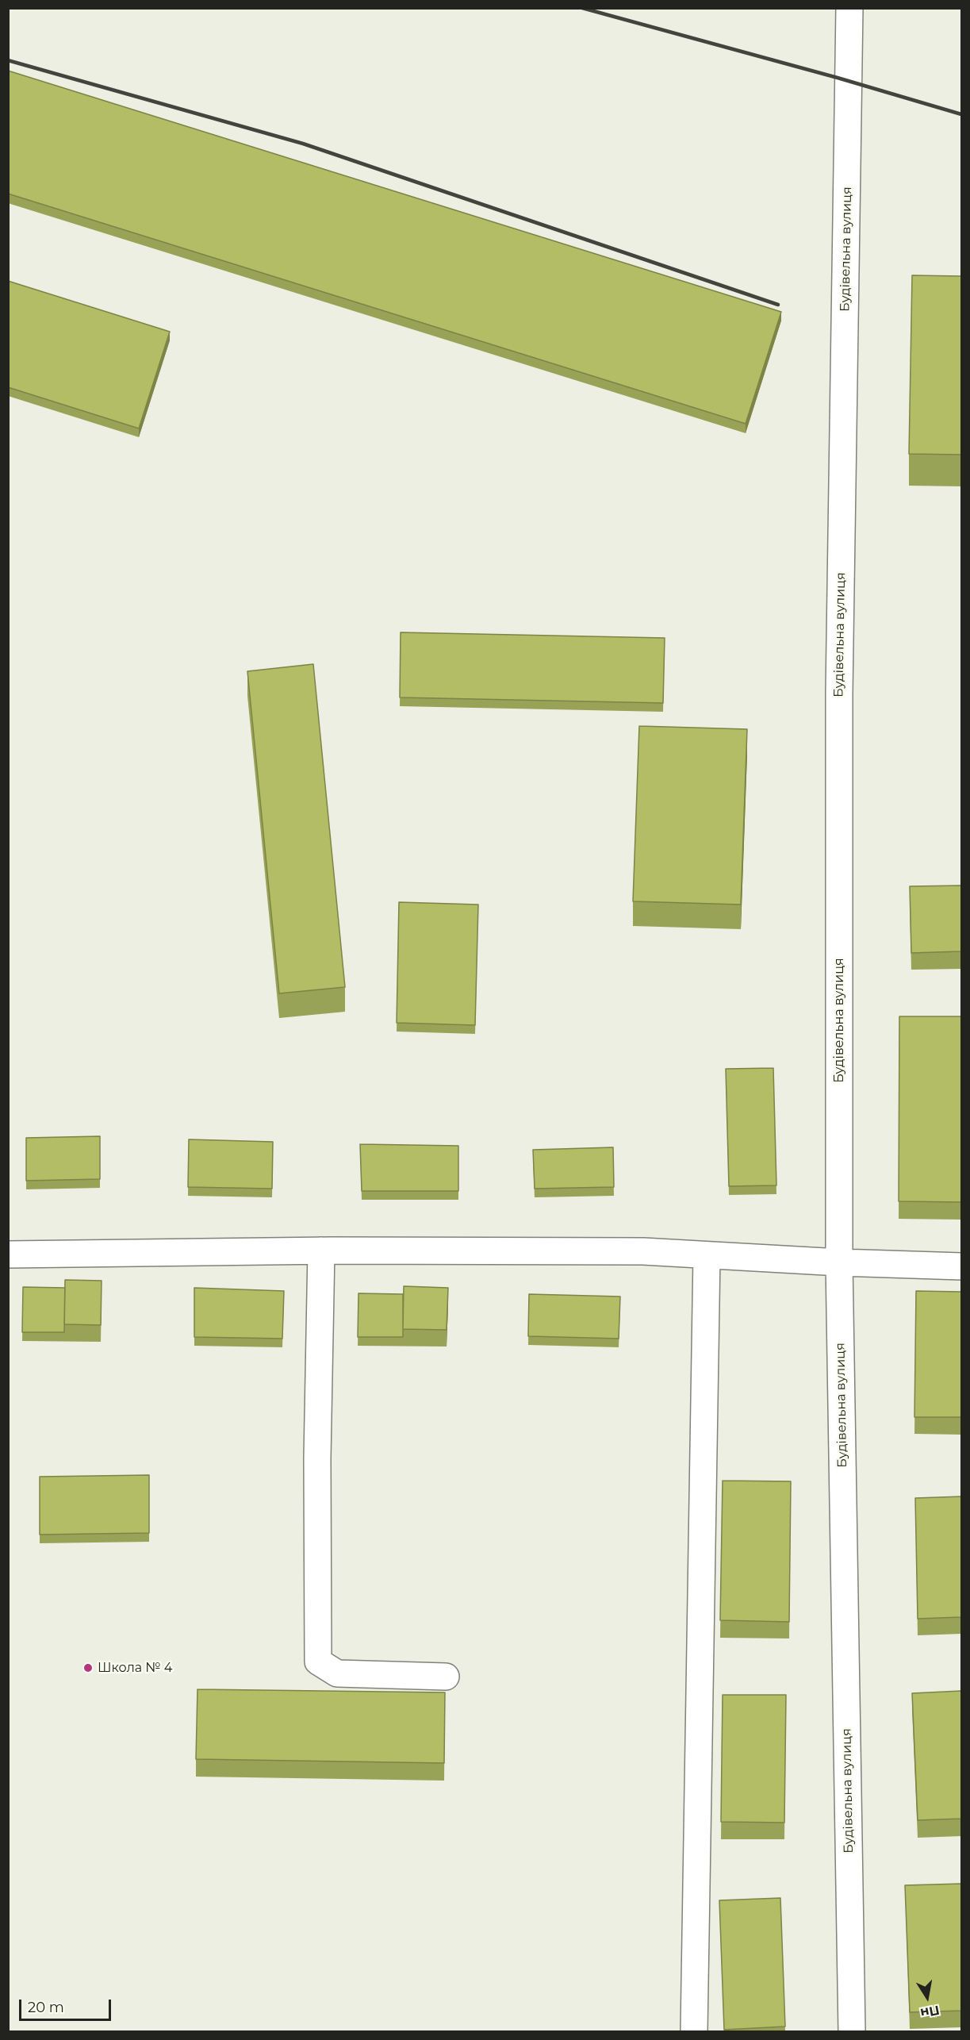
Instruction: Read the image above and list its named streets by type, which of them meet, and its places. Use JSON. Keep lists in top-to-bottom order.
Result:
{
  "streets": {
    "street": ["Будівельна вулиця"]
  },
  "places": ["Школа № 4"],
  "scale_bar": "20 m",
  "north": "bottom"
}
